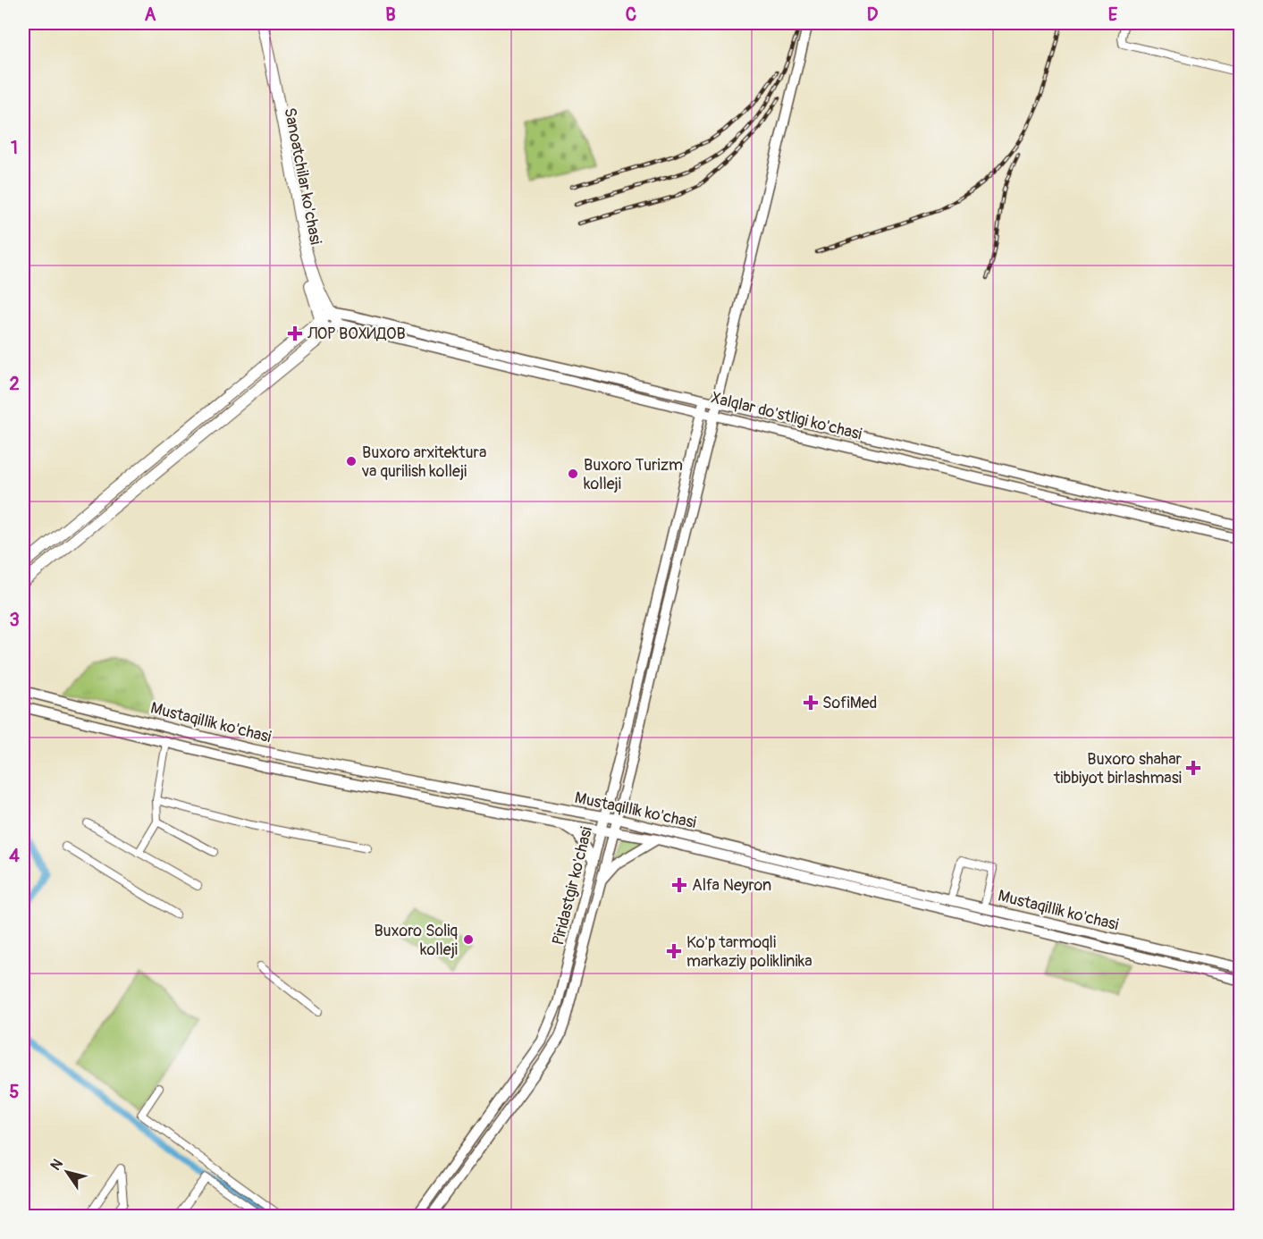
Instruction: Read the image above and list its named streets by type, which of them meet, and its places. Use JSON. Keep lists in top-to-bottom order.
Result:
{
  "streets": {
    "main road": [
      "Sanoatchilar ko'chasi",
      "Xalqlar do'stligi ko'chasi",
      "Mustaqillik ko'chasi",
      "Piridastgir ko'chasi"
    ]
  },
  "crossings": [
    ["Sanoatchilar ko'chasi", "Xalqlar do'stligi ko'chasi"],
    ["Xalqlar do'stligi ko'chasi", "Piridastgir ko'chasi"],
    ["Mustaqillik ko'chasi", "Piridastgir ko'chasi"]
  ],
  "places": {
    "health": [
      "ЛОР ВОХИДОВ",
      "SofiMed",
      "Buxoro shahar tibbiyot birlashmasi",
      "Alfa Neyron",
      "Ko'p tarmoqli markaziy poliklinika"
    ],
    "other": ["Buxoro arxitektura va qurilish kolleji", "Buxoro Turizm kolleji", "Buxoro Soliq kolleji"]
  },
  "north": "top left",
  "grid": {
    "columns": [
      "A",
      "B",
      "C",
      "D",
      "E"
    ],
    "rows": [
      "1",
      "2",
      "3",
      "4",
      "5"
    ]
  }
}
